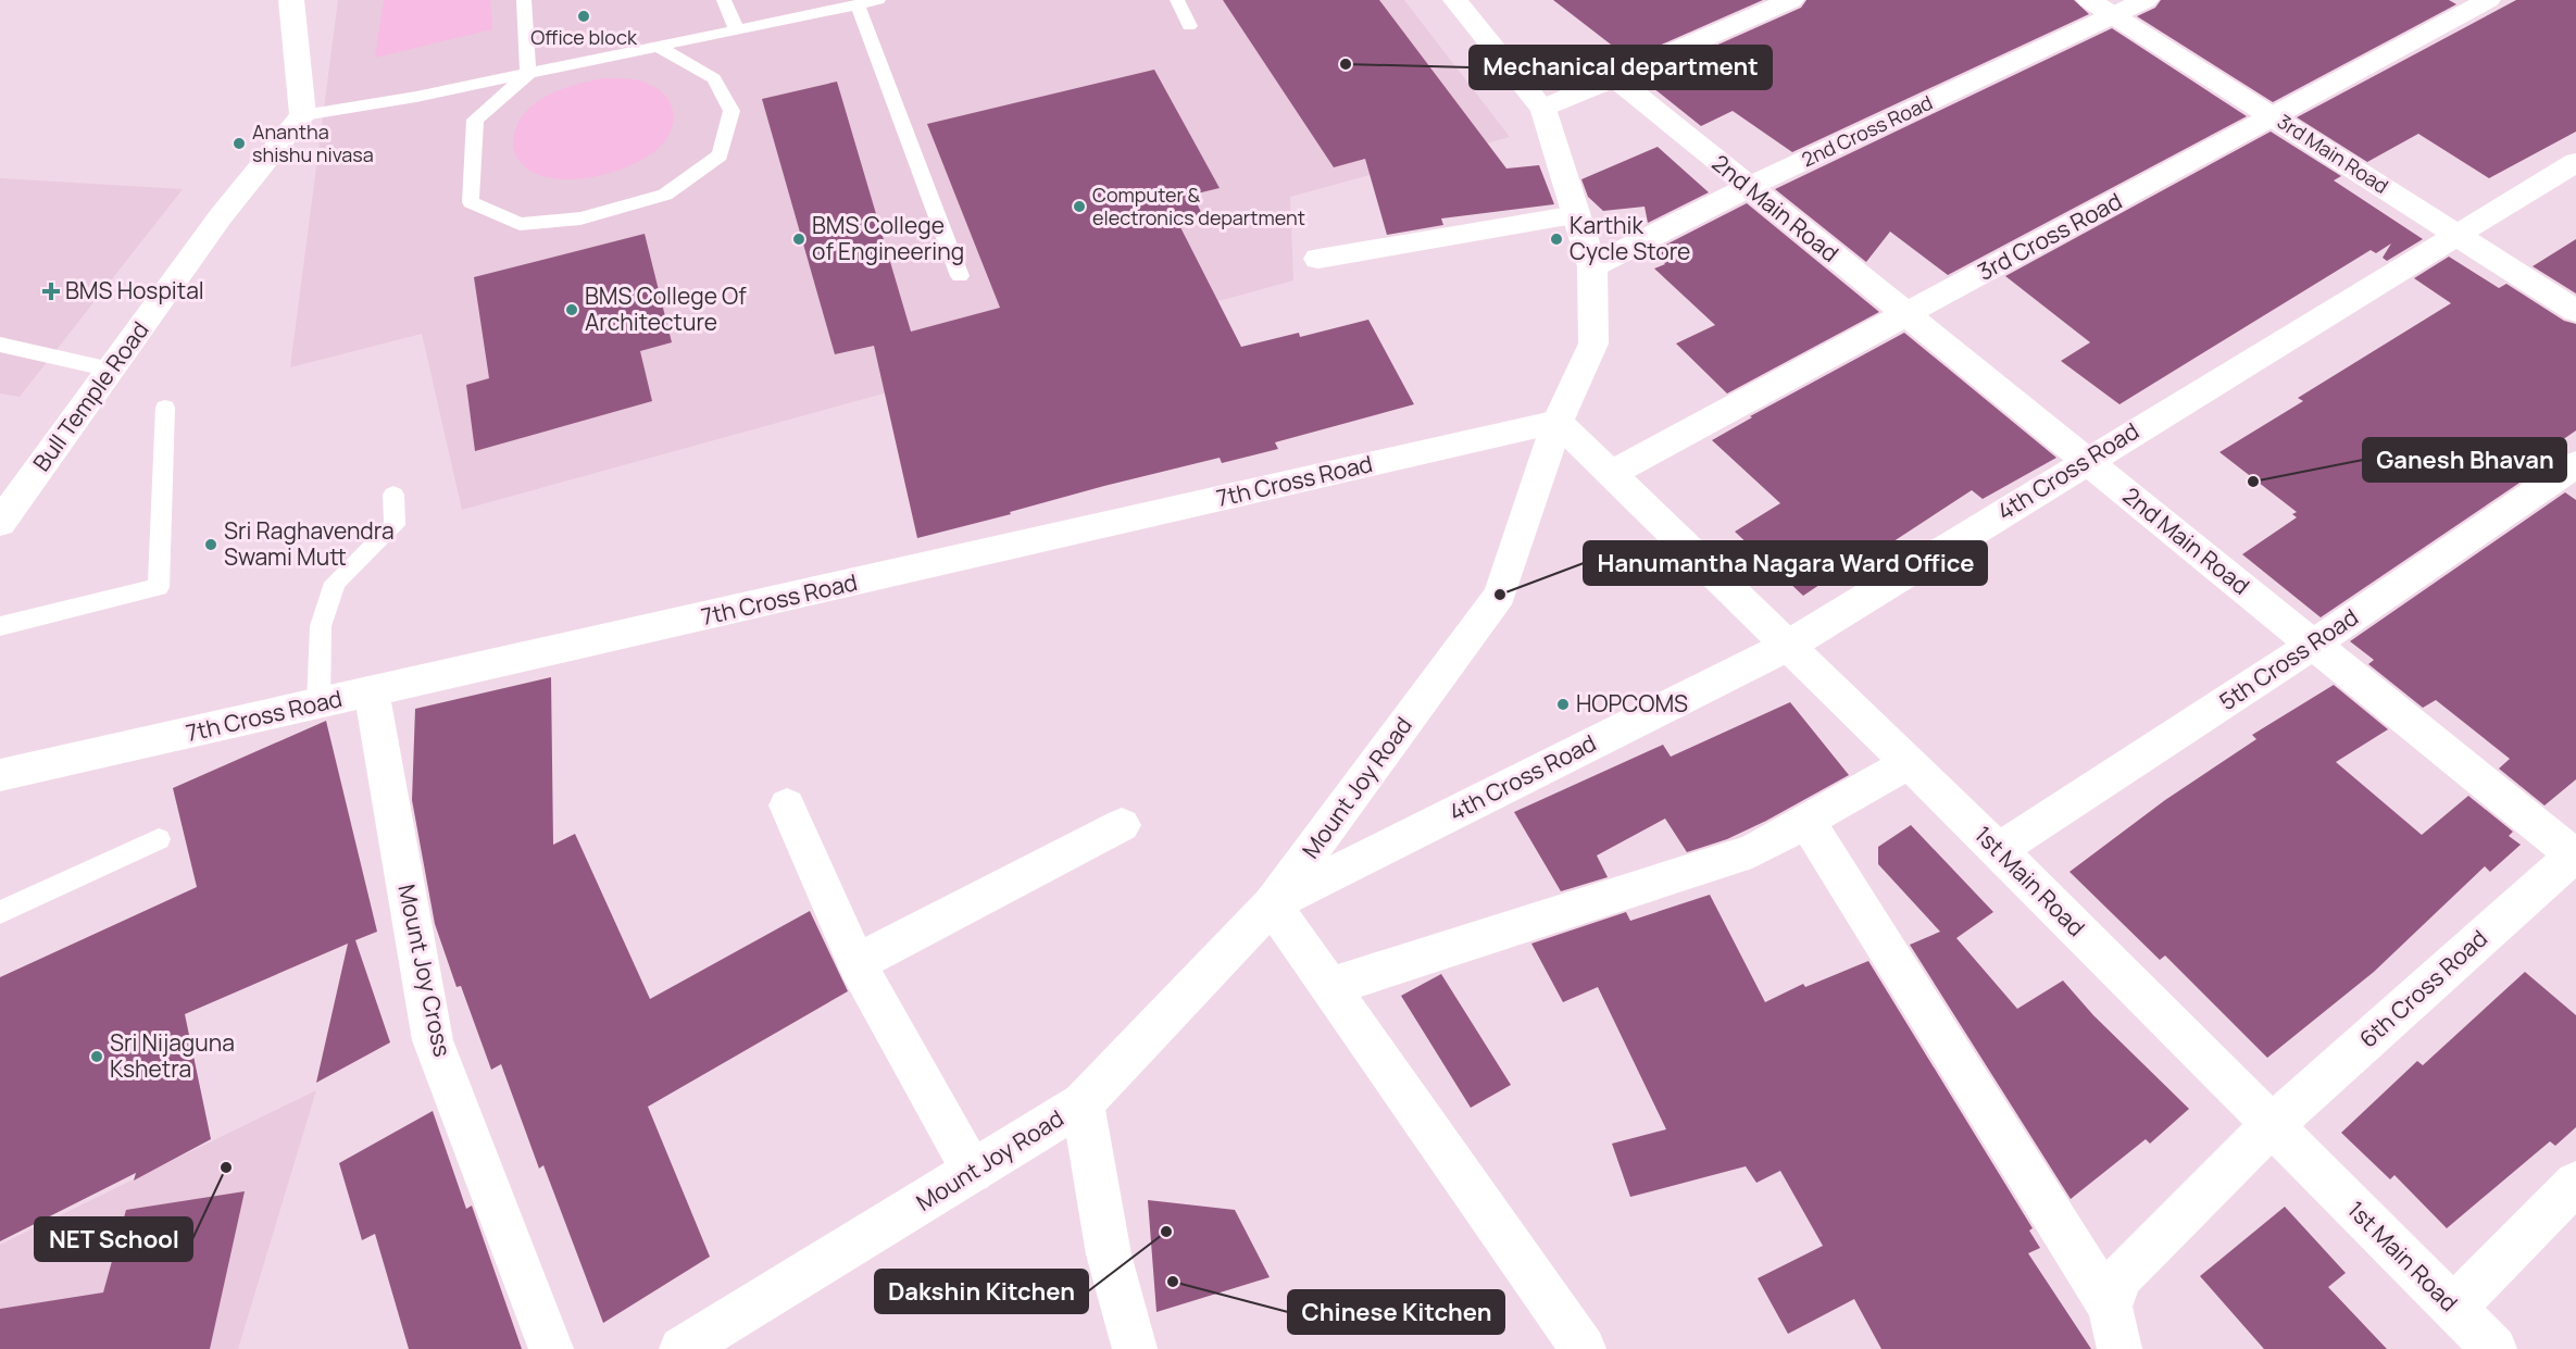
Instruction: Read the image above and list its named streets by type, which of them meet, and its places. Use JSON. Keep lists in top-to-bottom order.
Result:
{
  "streets": {
    "street": [
      "2nd Cross Road",
      "3rd Main Road",
      "2nd Main Road",
      "3rd Cross Road",
      "Bull Temple Road",
      "4th Cross Road",
      "7th Cross Road",
      "5th Cross Road",
      "Mount Joy Road",
      "1st Main Road",
      "Mount Joy Cross",
      "6th Cross Road"
    ]
  },
  "crossings": [
    ["2nd Cross Road", "3rd Main Road"],
    ["2nd Cross Road", "2nd Main Road"],
    ["2nd Cross Road", "Mount Joy Road"],
    ["3rd Main Road", "3rd Cross Road"],
    ["3rd Main Road", "4th Cross Road"],
    ["2nd Main Road", "3rd Cross Road"],
    ["2nd Main Road", "4th Cross Road"],
    ["2nd Main Road", "5th Cross Road"],
    ["2nd Main Road", "6th Cross Road"],
    ["3rd Cross Road", "1st Main Road"],
    ["4th Cross Road", "Mount Joy Road"],
    ["4th Cross Road", "1st Main Road"],
    ["7th Cross Road", "Mount Joy Road"],
    ["7th Cross Road", "1st Main Road"],
    ["7th Cross Road", "Mount Joy Cross"],
    ["5th Cross Road", "1st Main Road"],
    ["Mount Joy Road", "1st Main Road"],
    ["1st Main Road", "6th Cross Road"]
  ],
  "places": {
    "other": [
      "Office block",
      "Mechanical department",
      "Anantha shishu nivasa",
      "Computer & electronics department",
      "BMS College of Engineering",
      "Karthik Cycle Store",
      "BMS College Of Architecture",
      "Ganesh Bhavan",
      "Sri Raghavendra Swami Mutt",
      "Hanumantha Nagara Ward Office",
      "HOPCOMS",
      "Sri Nijaguna Kshetra",
      "NET School",
      "Dakshin Kitchen",
      "Chinese Kitchen"
    ],
    "health": ["BMS Hospital"]
  }
}
